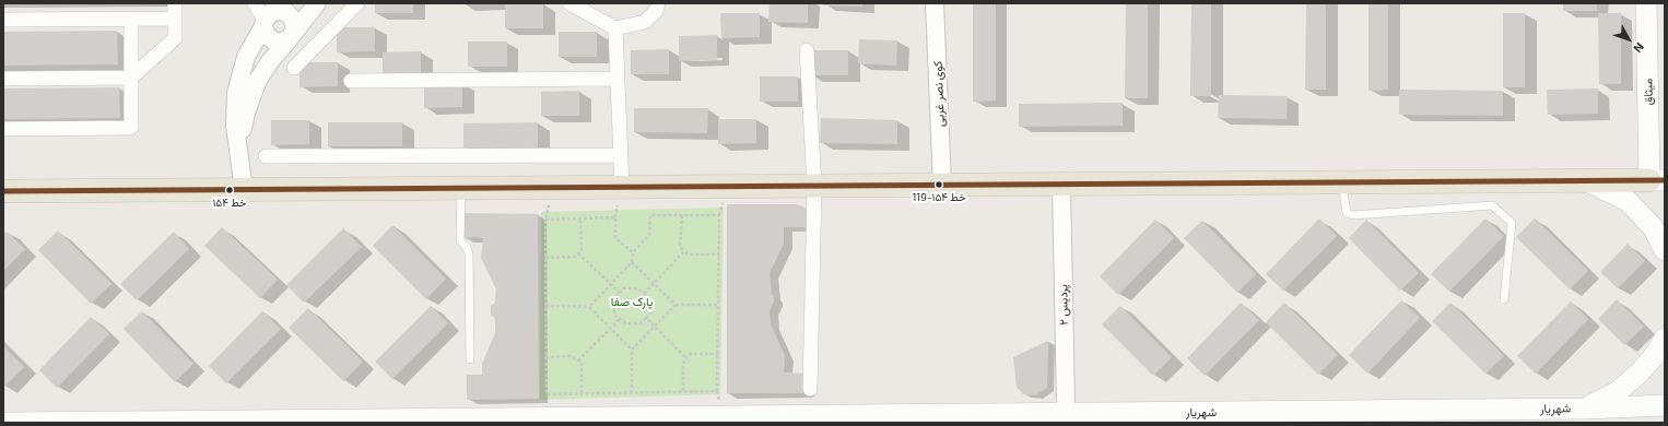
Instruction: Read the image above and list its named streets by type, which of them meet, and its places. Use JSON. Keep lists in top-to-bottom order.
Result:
{
  "streets": {
    "main road": ["میثاق", "شهریار"],
    "street": ["کوی نصر غربی", "پردیس ۲"]
  },
  "crossings": [
    ["پردیس ۲", "شهریار"]
  ],
  "parks": ["پارک صفا"],
  "places": ["خط ۱۵۴-119", "خط ۱۵۴"],
  "north": "bottom right"
}
